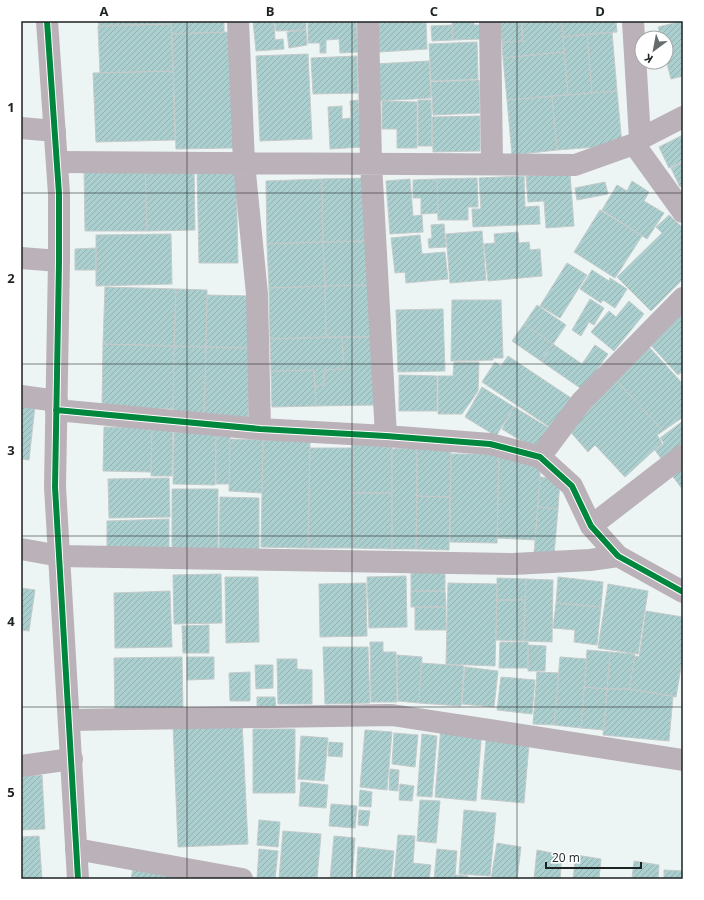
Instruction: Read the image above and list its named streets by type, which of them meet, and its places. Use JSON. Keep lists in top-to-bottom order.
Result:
{
  "scale_bar": "20 m",
  "north": "bottom left",
  "grid": {
    "columns": [
      "A",
      "B",
      "C",
      "D"
    ],
    "rows": [
      "1",
      "2",
      "3",
      "4",
      "5"
    ]
  }
}
